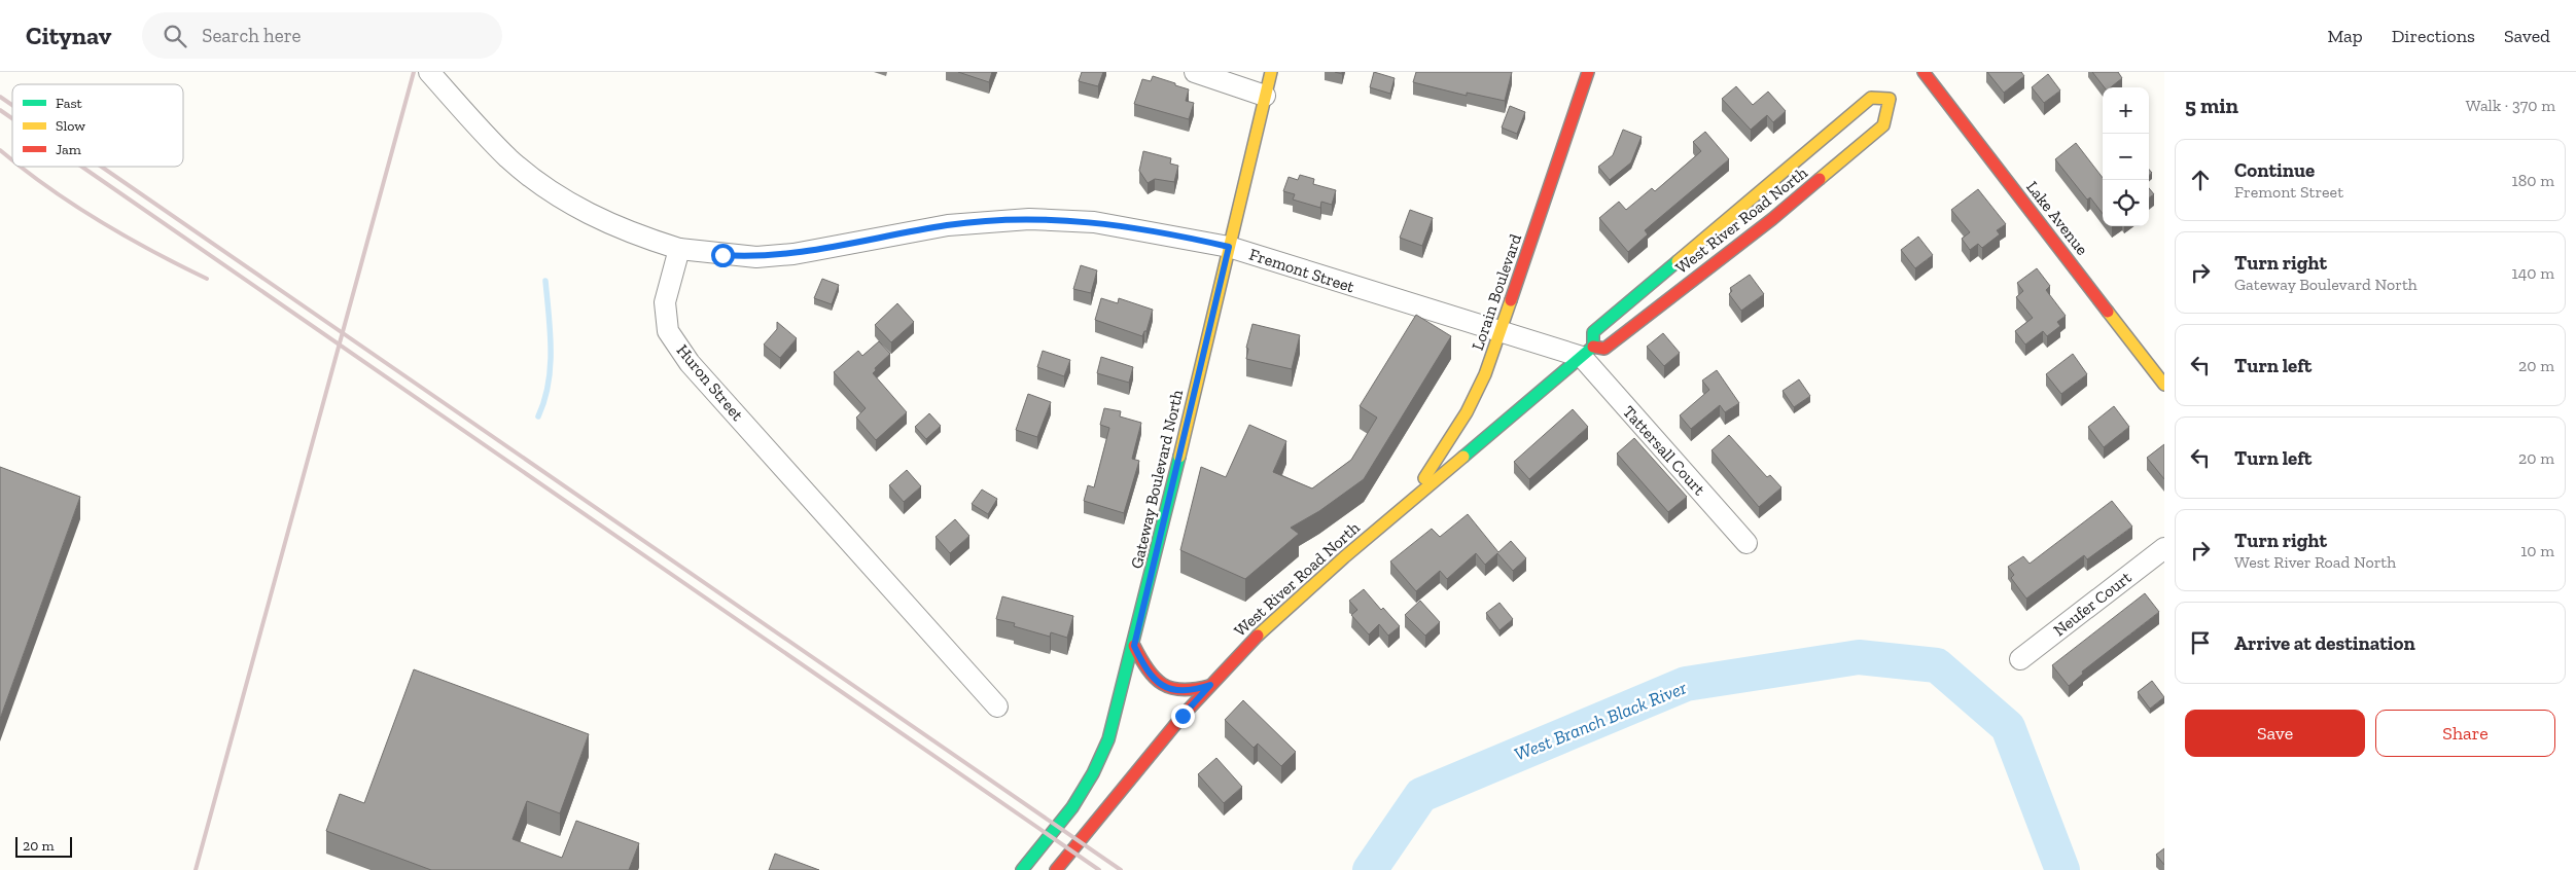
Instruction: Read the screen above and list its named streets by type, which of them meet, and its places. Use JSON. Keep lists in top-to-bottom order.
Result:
{
  "streets": {
    "main road": [
      "Lake Avenue",
      "West River Road North",
      "Lorain Boulevard",
      "Gateway Boulevard North"
    ],
    "street": [
      "Fremont Street",
      "Huron Street",
      "Tattersall Court",
      "Neufer Court"
    ]
  },
  "crossings": [
    ["West River Road North", "Fremont Street"],
    ["West River Road North", "Lorain Boulevard"],
    ["West River Road North", "Tattersall Court"],
    ["Fremont Street", "Lorain Boulevard"],
    ["Fremont Street", "Huron Street"],
    ["Fremont Street", "Tattersall Court"],
    ["Fremont Street", "Gateway Boulevard North"]
  ],
  "water": ["West Branch Black River"],
  "legend": ["Fast", "Slow", "Jam"],
  "scale_bar": "20 m",
  "page": {
    "header": "Citynav",
    "search": "Search here",
    "nav": ["Map", "Directions", "Saved"],
    "heading": ["5 min", "Walk · 370 m"],
    "map_buttons": ["+", "−"],
    "list": [
      ["Continue", "Fremont Street", "180 m"],
      ["Turn right", "Gateway Boulevard North", "140 m"],
      ["Turn left", "20 m"],
      ["Turn left", "20 m"],
      ["Turn right", "West River Road North", "10 m"],
      "Arrive at destination"
    ],
    "buttons": ["Save", "Share"],
    "scale": "20 m"
  }
}
